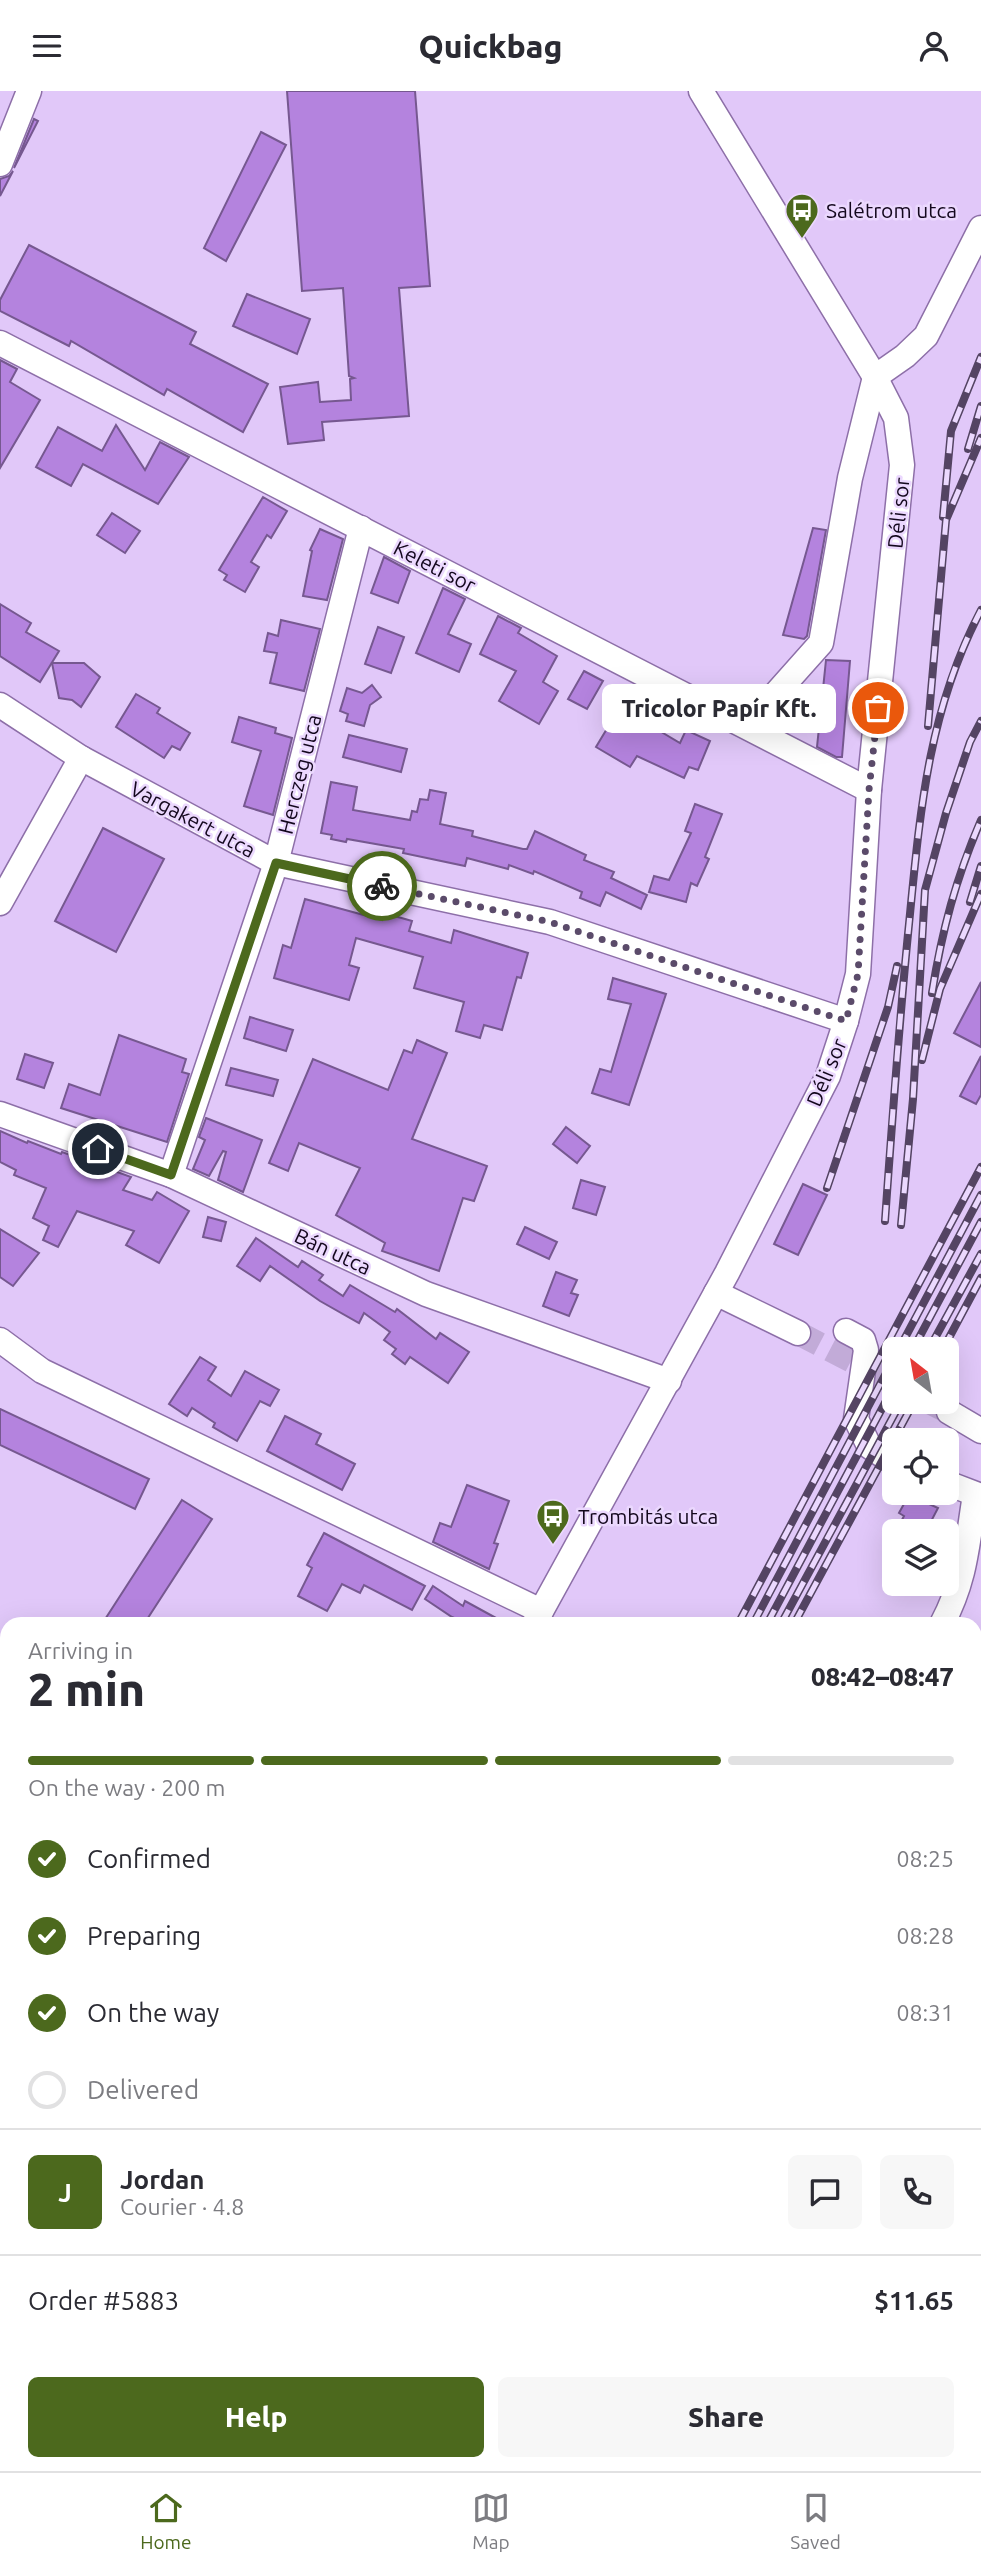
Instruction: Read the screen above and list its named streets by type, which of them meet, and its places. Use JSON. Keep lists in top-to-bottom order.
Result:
{
  "streets": {
    "street": [
      "Déli sor",
      "Keleti sor",
      "Herczeg utca",
      "Vargakert utca",
      "Bán utca"
    ]
  },
  "crossings": [
    ["Déli sor", "Keleti sor"],
    ["Déli sor", "Vargakert utca"],
    ["Déli sor", "Bán utca"],
    ["Keleti sor", "Herczeg utca"],
    ["Herczeg utca", "Vargakert utca"],
    ["Herczeg utca", "Bán utca"]
  ],
  "places": {
    "bus stop": ["Salétrom utca", "Trombitás utca"],
    "other": ["Tricolor Papír Kft."]
  },
  "north": "top left",
  "page": {
    "header": "Quickbag",
    "bubble": "Tricolor Papír Kft.",
    "heading": ["2 min", "Arriving in", "08:42–08:47"],
    "panel": [
      "Jordan",
      "Courier · 4.8",
      "Order #5883",
      "$11.65"
    ],
    "bar": "On the way · 200 m",
    "list": [
      ["Confirmed", "08:25"],
      ["Preparing", "08:28"],
      ["On the way", "08:31"],
      "Delivered"
    ],
    "round": "J",
    "buttons": ["Help", "Share"],
    "tabs": ["Home", "Map", "Saved"]
  }
}
